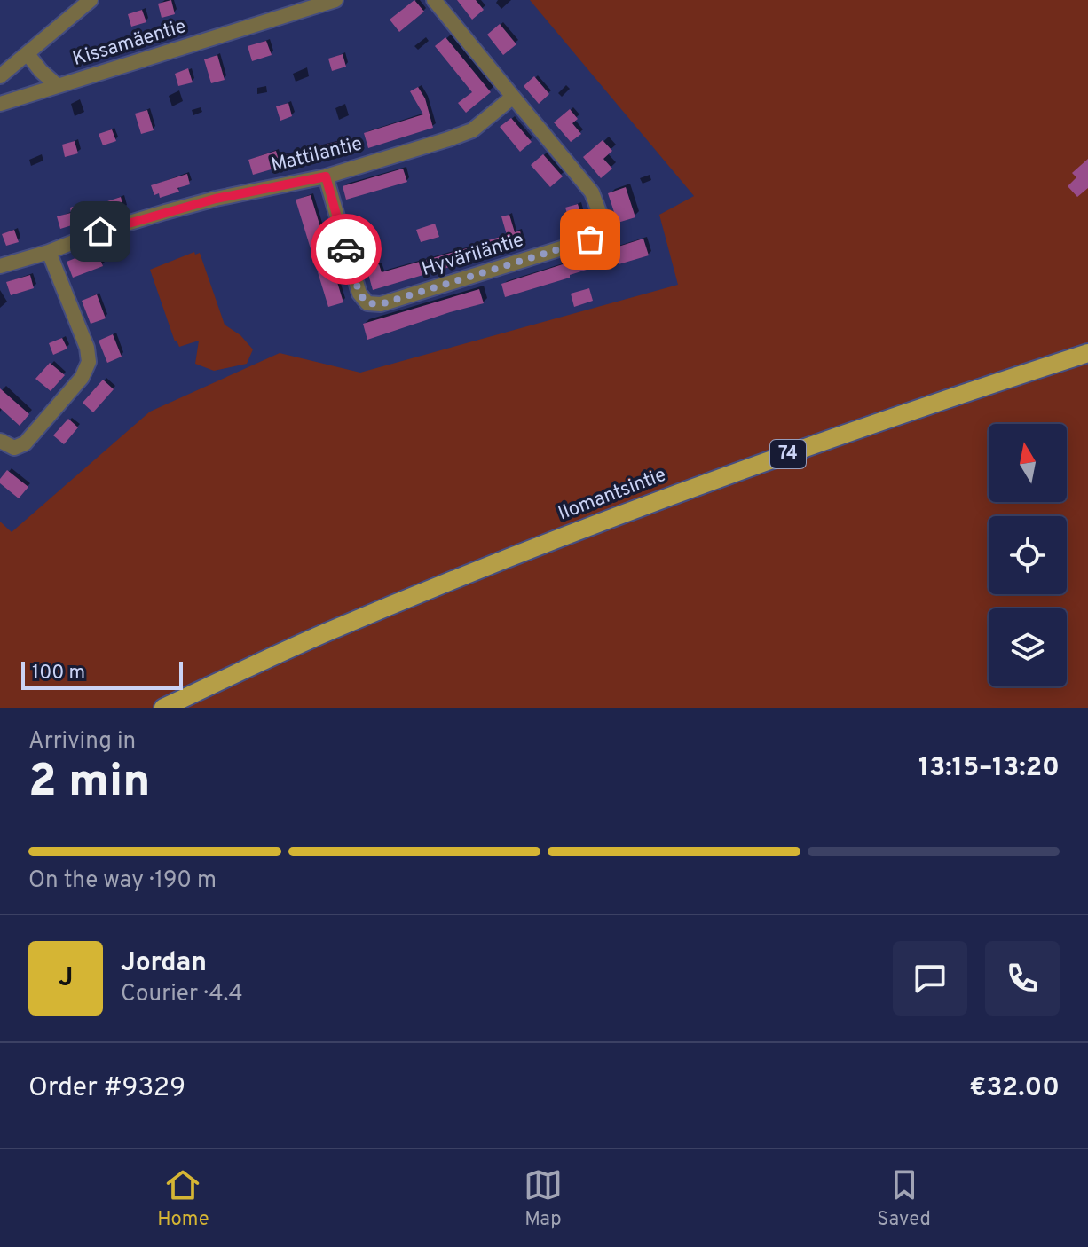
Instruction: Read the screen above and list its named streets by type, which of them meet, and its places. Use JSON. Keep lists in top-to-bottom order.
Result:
{
  "streets": {
    "main road": ["74", "Ilomantsintie"],
    "street": ["Kissamäentie", "Mattilantie", "Hyväriläntie"]
  },
  "crossings": [
    ["Mattilantie", "Hyväriläntie"]
  ],
  "scale_bar": "100 m",
  "north": "top",
  "page": {
    "scale": "100 m",
    "heading": ["2 min", "Arriving in", "13:15–13:20"],
    "panel": [
      "Jordan",
      "Courier · 4.4",
      "Order #9329",
      "€32.00"
    ],
    "bar": "On the way · 190 m",
    "round": "J",
    "tabs": ["Home", "Map", "Saved"]
  }
}
